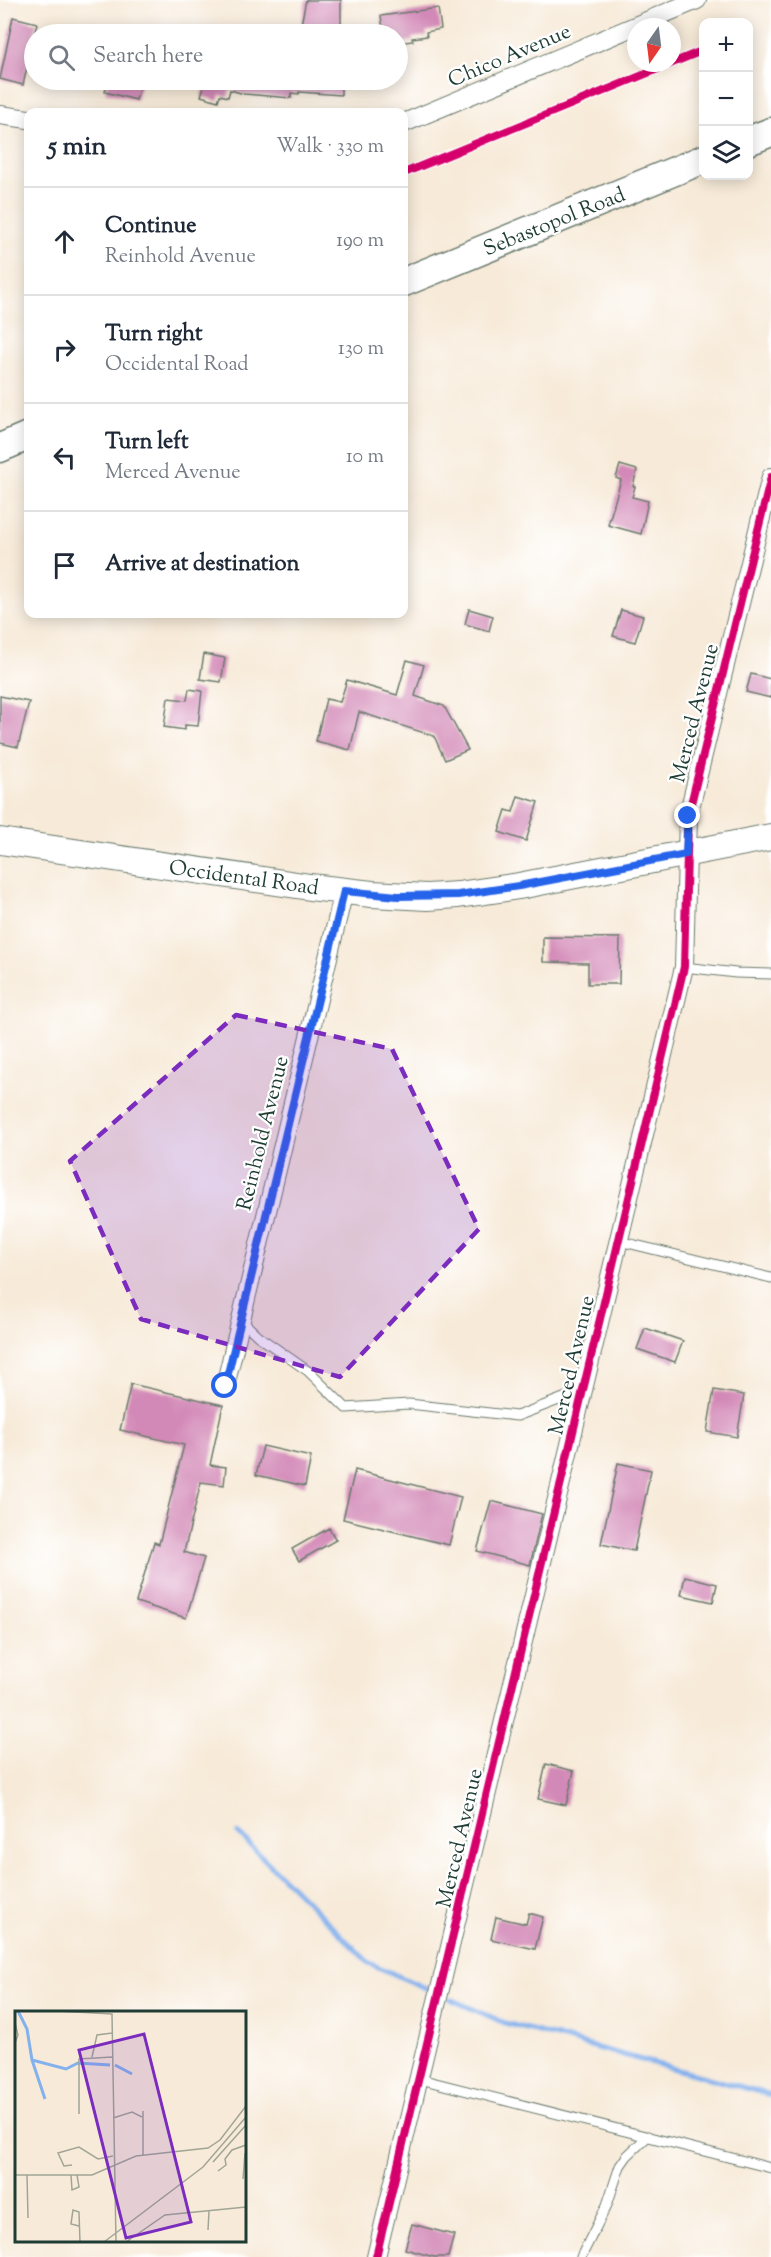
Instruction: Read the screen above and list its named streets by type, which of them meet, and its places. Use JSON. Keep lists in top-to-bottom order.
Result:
{
  "streets": {
    "main road": ["Sebastopol Road"],
    "street": [
      "Chico Avenue",
      "Merced Avenue",
      "Occidental Road",
      "Reinhold Avenue"
    ]
  },
  "crossings": [
    ["Merced Avenue", "Occidental Road"],
    ["Occidental Road", "Reinhold Avenue"]
  ],
  "north": "bottom",
  "page": {
    "map_buttons": ["+", "−"],
    "search": "Search here",
    "heading": ["5 min", "Walk · 330 m"],
    "list": [
      ["Continue", "Reinhold Avenue", "190 m"],
      ["Turn right", "Occidental Road", "130 m"],
      ["Turn left", "Merced Avenue", "10 m"],
      "Arrive at destination"
    ]
  }
}
